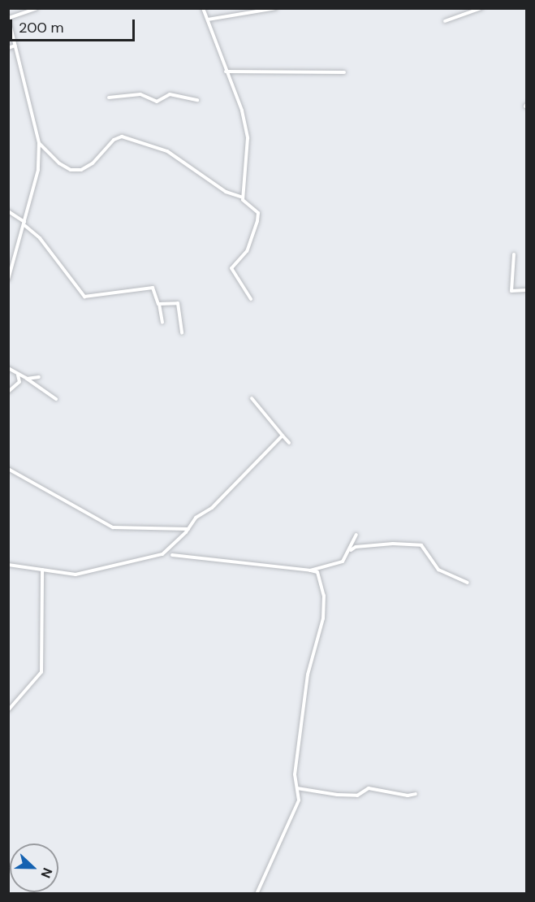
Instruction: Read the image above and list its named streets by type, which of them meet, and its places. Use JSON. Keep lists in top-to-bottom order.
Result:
{
  "scale_bar": "200 m",
  "north": "right"
}
